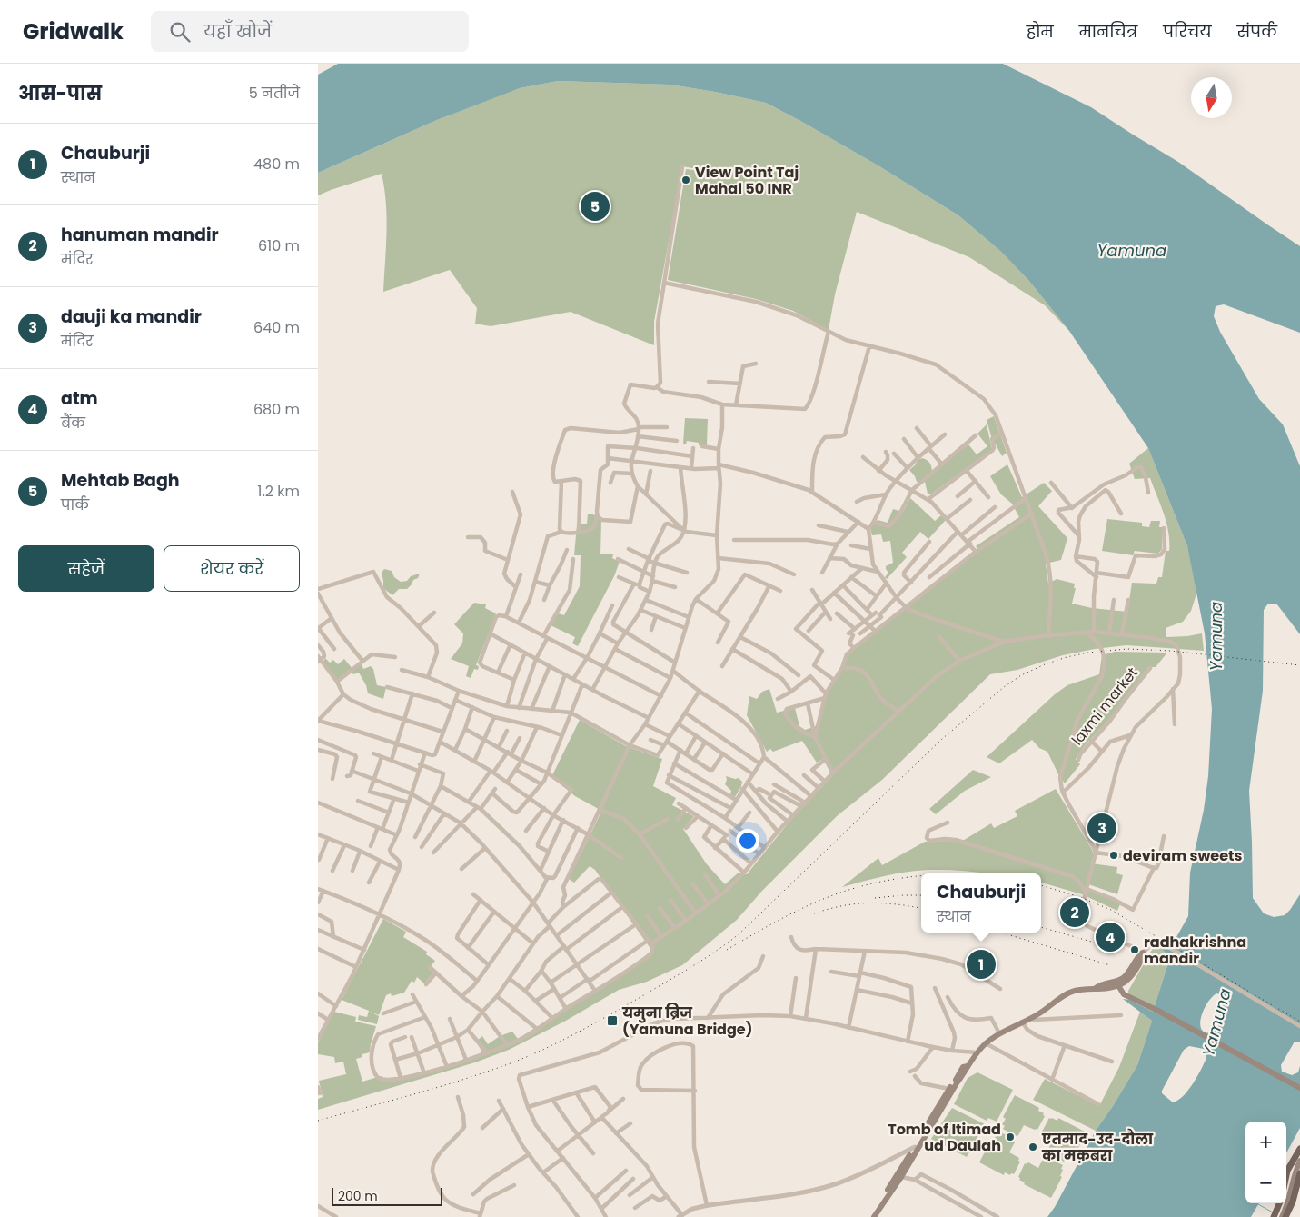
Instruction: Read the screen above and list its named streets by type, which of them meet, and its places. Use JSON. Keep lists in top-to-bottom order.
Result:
{
  "streets": {
    "street": ["laxmi market"]
  },
  "water": ["Yamuna"],
  "places": {
    "other": [
      "View Point Taj Mahal 50 INR",
      "deviram sweets",
      "radhakrishna mandir",
      "Tomb of Itimad ud Daulah",
      "एतमाद-उद-दौला का मक़बरा"
    ],
    "transit": ["यमुना ब्रिज (Yamuna Bridge)"]
  },
  "scale_bar": "200 m",
  "north": "bottom",
  "page": {
    "header": "Gridwalk",
    "search": "यहाँ खोजें",
    "nav": [
      "होम",
      "मानचित्र",
      "परिचय",
      "संपर्क"
    ],
    "heading": ["आस-पास", "5 नतीजे"],
    "list": [
      {
        "mark": "1",
        "name": "Chauburji",
        "note": "स्थान",
        "value": "480 m"
      },
      {
        "mark": "2",
        "name": "hanuman mandir",
        "note": "मंदिर",
        "value": "610 m"
      },
      {
        "mark": "3",
        "name": "dauji ka mandir",
        "note": "मंदिर",
        "value": "640 m"
      },
      {
        "mark": "4",
        "name": "atm",
        "note": "बैंक",
        "value": "680 m"
      },
      {
        "mark": "5",
        "name": "Mehtab Bagh",
        "note": "पार्क",
        "value": "1.2 km"
      }
    ],
    "pins": [
      "5",
      "3",
      "2",
      "4",
      "1"
    ],
    "buttons": ["सहेजें", "शेयर करें"],
    "popup": ["Chauburji", "स्थान"],
    "map_buttons": ["+", "−"],
    "scale": "200 m"
  }
}
